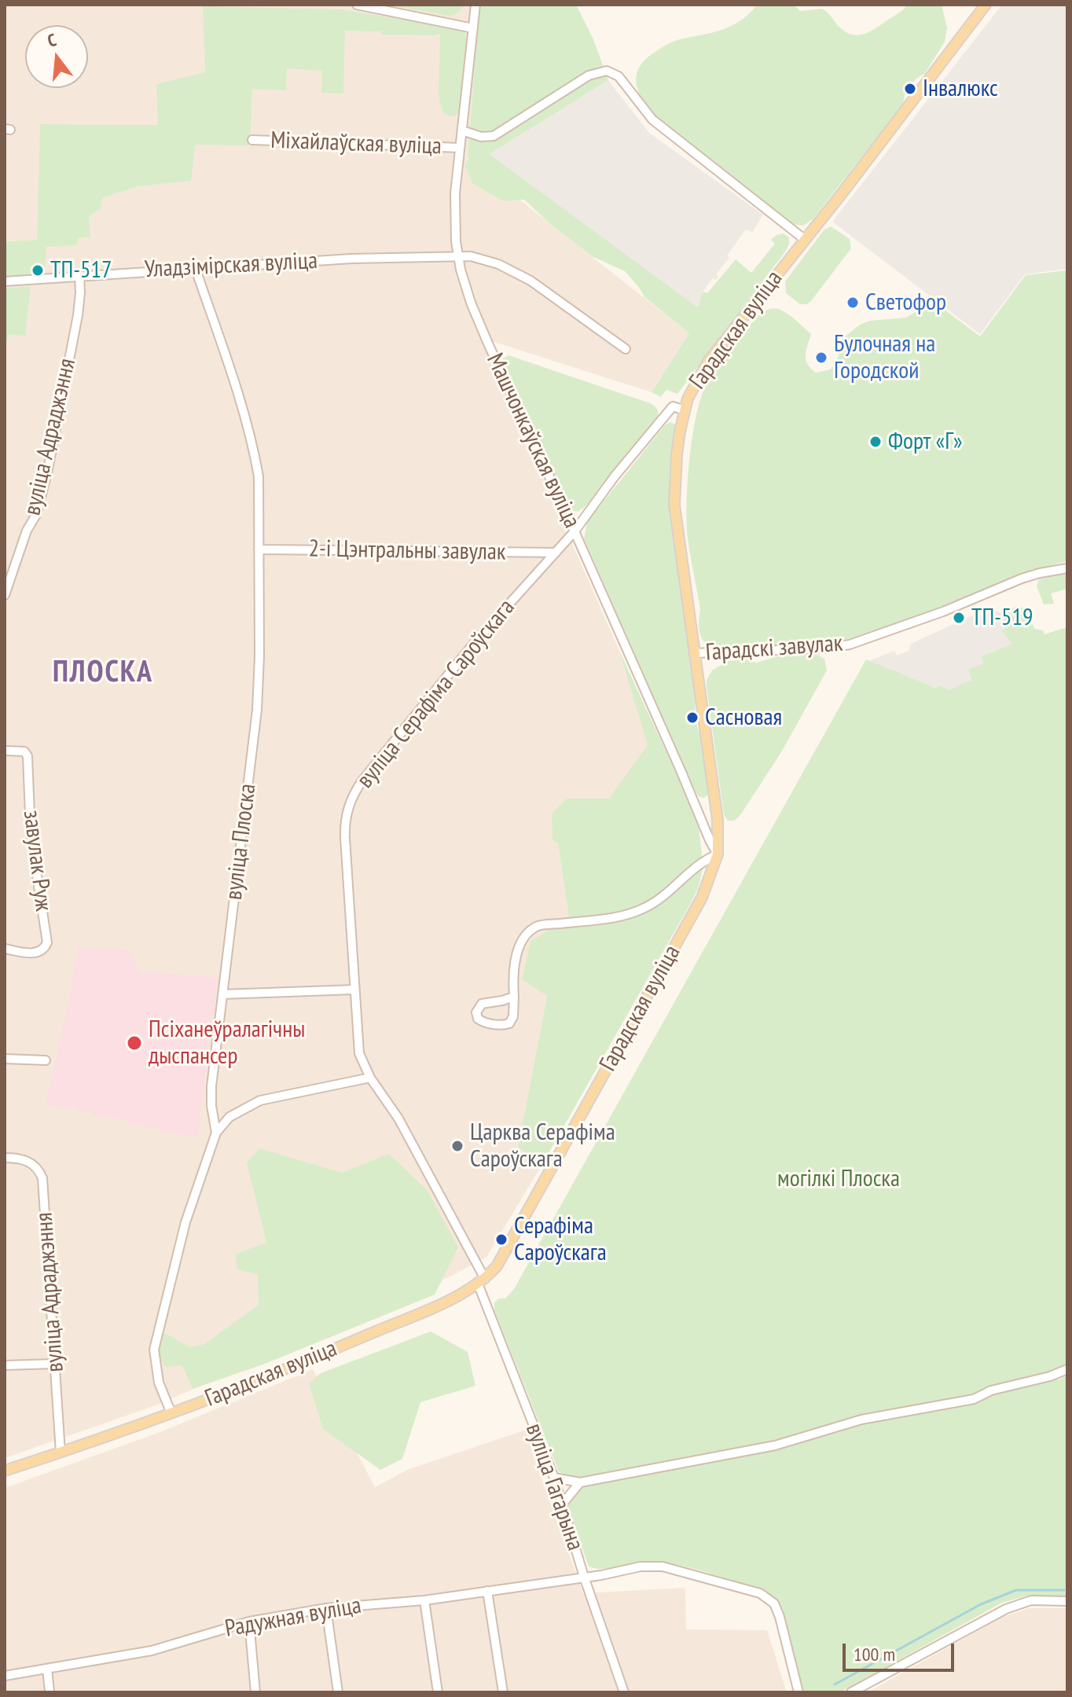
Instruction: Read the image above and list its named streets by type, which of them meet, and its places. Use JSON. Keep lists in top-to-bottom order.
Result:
{
  "streets": {
    "main road": ["Гарадская вуліца"],
    "street": [
      "Міхайлаўская вуліца",
      "Уладзімірская вуліца",
      "вуліца Адраджэння",
      "Машчонкаўская вуліца",
      "2-і Цэнтральны завулак",
      "Гарадскі завулак",
      "вуліца Серафіма Сароўскага",
      "вуліца Плоска",
      "завулак Руж",
      "вуліца Гагарына",
      "Радужная вуліца"
    ]
  },
  "crossings": [
    ["Міхайлаўская вуліца", "Машчонкаўская вуліца"],
    ["Уладзімірская вуліца", "вуліца Адраджэння"],
    ["Уладзімірская вуліца", "Машчонкаўская вуліца"],
    ["Уладзімірская вуліца", "вуліца Плоска"],
    ["Гарадская вуліца", "вуліца Адраджэння"],
    ["Гарадская вуліца", "Машчонкаўская вуліца"],
    ["Гарадская вуліца", "Гарадскі завулак"],
    ["Гарадская вуліца", "вуліца Серафіма Сароўскага"],
    ["Гарадская вуліца", "вуліца Плоска"],
    ["Гарадская вуліца", "вуліца Гагарына"],
    ["Машчонкаўская вуліца", "вуліца Серафіма Сароўскага"],
    ["2-і Цэнтральны завулак", "вуліца Серафіма Сароўскага"],
    ["2-і Цэнтральны завулак", "вуліца Плоска"],
    ["вуліца Серафіма Сароўскага", "вуліца Гагарына"],
    ["вуліца Гагарына", "Радужная вуліца"]
  ],
  "districts": ["ПЛОСКА"],
  "parks": ["могілкі Плоска"],
  "places": [
    "Інвалюкс",
    "ТП-517",
    "Светофор",
    "Булочная на Городской",
    "Форт «Г»",
    "ТП-519",
    "Сасновая",
    "Псіханеўралагічны дыспансер",
    "Царква Серафіма Сароўскага",
    "Серафіма Сароўскага"
  ],
  "scale_bar": "100 m",
  "north": "top"
}
